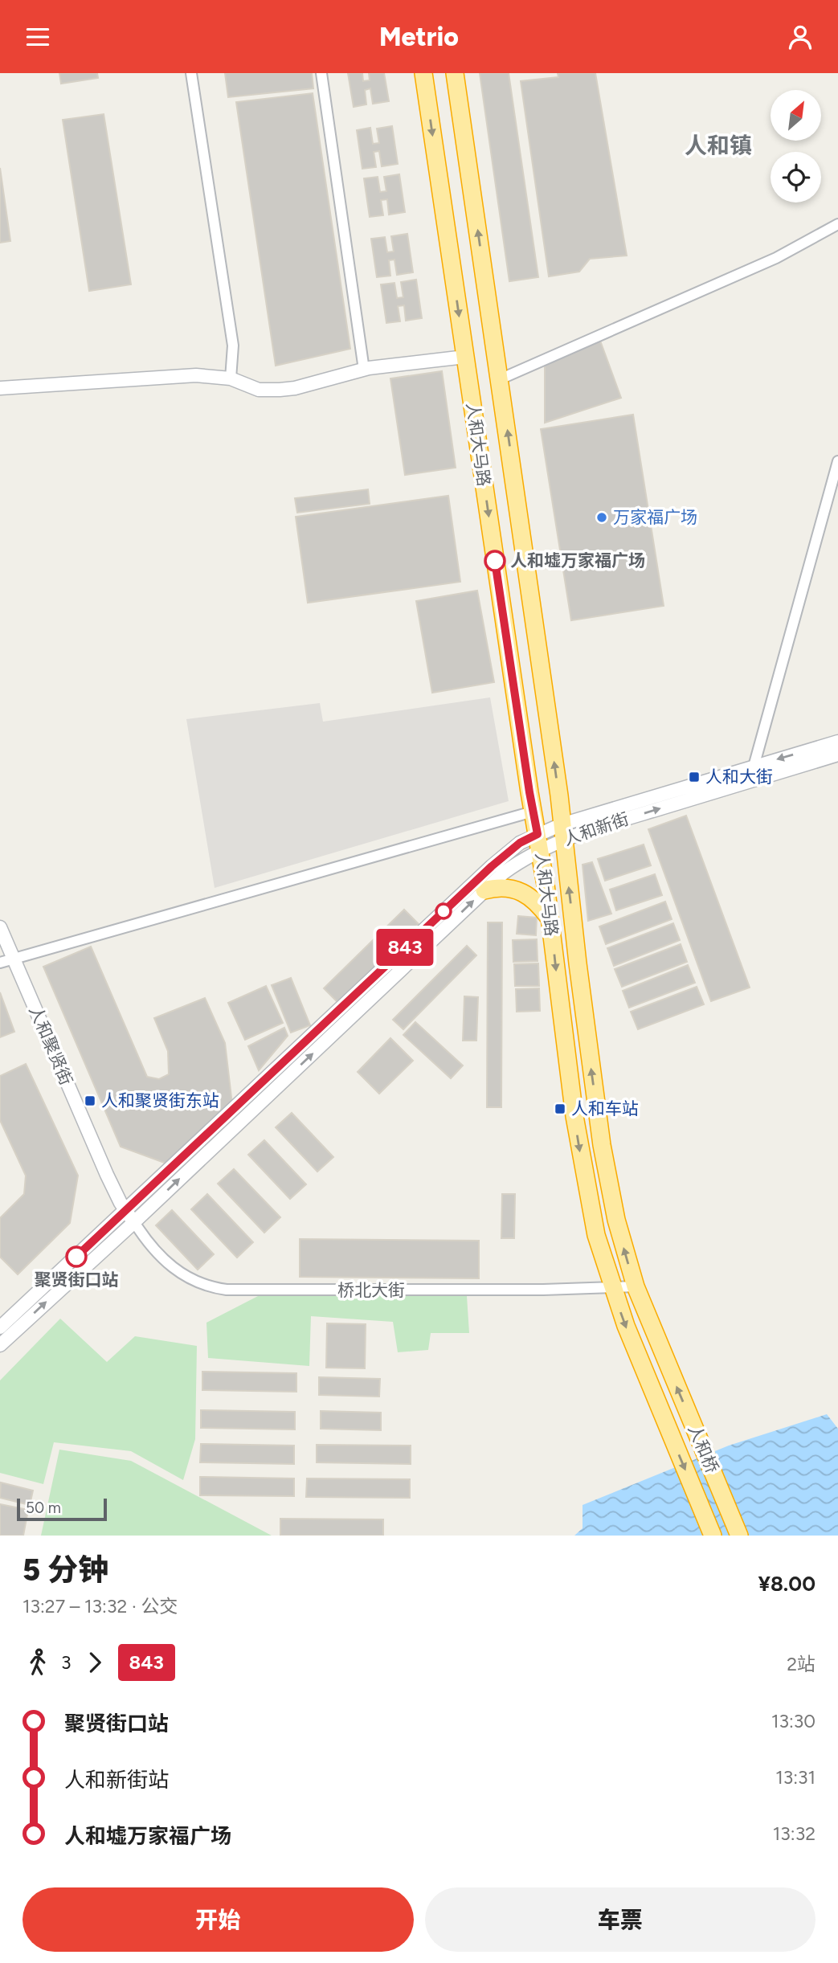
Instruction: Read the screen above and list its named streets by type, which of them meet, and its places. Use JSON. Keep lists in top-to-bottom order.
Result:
{
  "streets": {
    "highway": ["人和大马路", "人和桥"],
    "street": ["人和新街", "人和聚贤街", "桥北大街"]
  },
  "crossings": [
    ["人和大马路", "人和新街"],
    ["人和大马路", "桥北大街"],
    ["人和大马路", "人和桥"],
    ["人和新街", "人和聚贤街"],
    ["人和新街", "桥北大街"],
    ["人和聚贤街", "桥北大街"]
  ],
  "districts": ["人和镇"],
  "places": {
    "other": ["万家福广场", "人和墟万家福广场", "聚贤街口站"],
    "transit": ["人和大街", "人和聚贤街东站", "人和车站"]
  },
  "lines": ["bus line 843"],
  "scale_bar": "50 m",
  "north": "top right",
  "page": {
    "header": "Metrio",
    "on_map": "843",
    "scale": "50 m",
    "heading": ["5 分钟", "13:27 – 13:32 · 公交", "¥8.00"],
    "legs": ["3", "843", "2站"],
    "list": [
      {
        "name": "聚贤街口站",
        "value": "13:30"
      },
      {
        "name": "人和新街站",
        "value": "13:31"
      },
      {
        "name": "人和墟万家福广场",
        "value": "13:32"
      }
    ],
    "buttons": ["开始", "车票"]
  }
}
